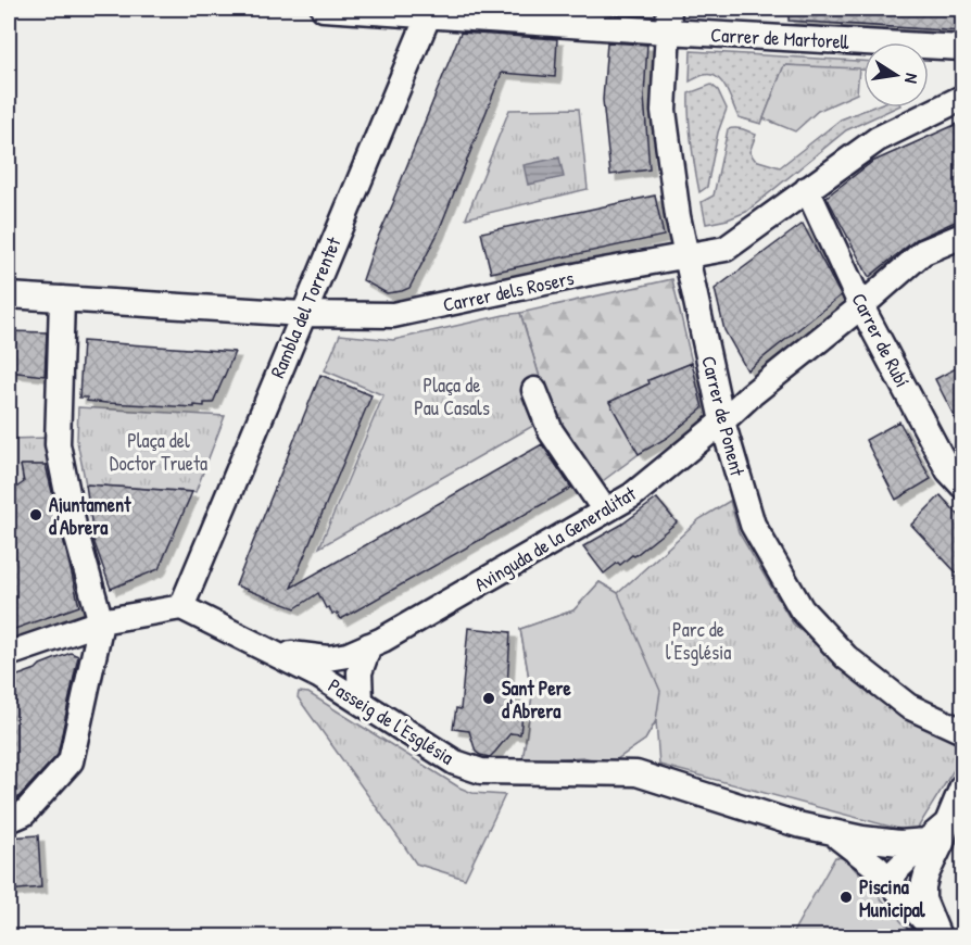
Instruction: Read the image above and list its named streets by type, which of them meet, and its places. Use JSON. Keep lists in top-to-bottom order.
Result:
{
  "streets": {
    "street": [
      "Carrer de Martorell",
      "Carrer dels Rosers",
      "Rambla del Torrentet",
      "Carrer de Rubí",
      "Carrer de Ponent",
      "Avinguda de la Generalitat",
      "Passeig de l'Església"
    ]
  },
  "crossings": [
    ["Carrer de Martorell", "Rambla del Torrentet"],
    ["Carrer de Martorell", "Carrer de Ponent"],
    ["Carrer dels Rosers", "Rambla del Torrentet"],
    ["Carrer dels Rosers", "Carrer de Rubí"],
    ["Carrer dels Rosers", "Carrer de Ponent"],
    ["Rambla del Torrentet", "Passeig de l'Església"],
    ["Carrer de Rubí", "Avinguda de la Generalitat"],
    ["Carrer de Ponent", "Avinguda de la Generalitat"],
    ["Avinguda de la Generalitat", "Passeig de l'Església"]
  ],
  "parks": ["Plaça de Pau Casals", "Plaça del Doctor Trueta", "Parc de l'Església"],
  "places": ["Ajuntament d'Abrera", "Sant Pere d'Abrera", "Piscina Municipal"],
  "north": "right"
}
